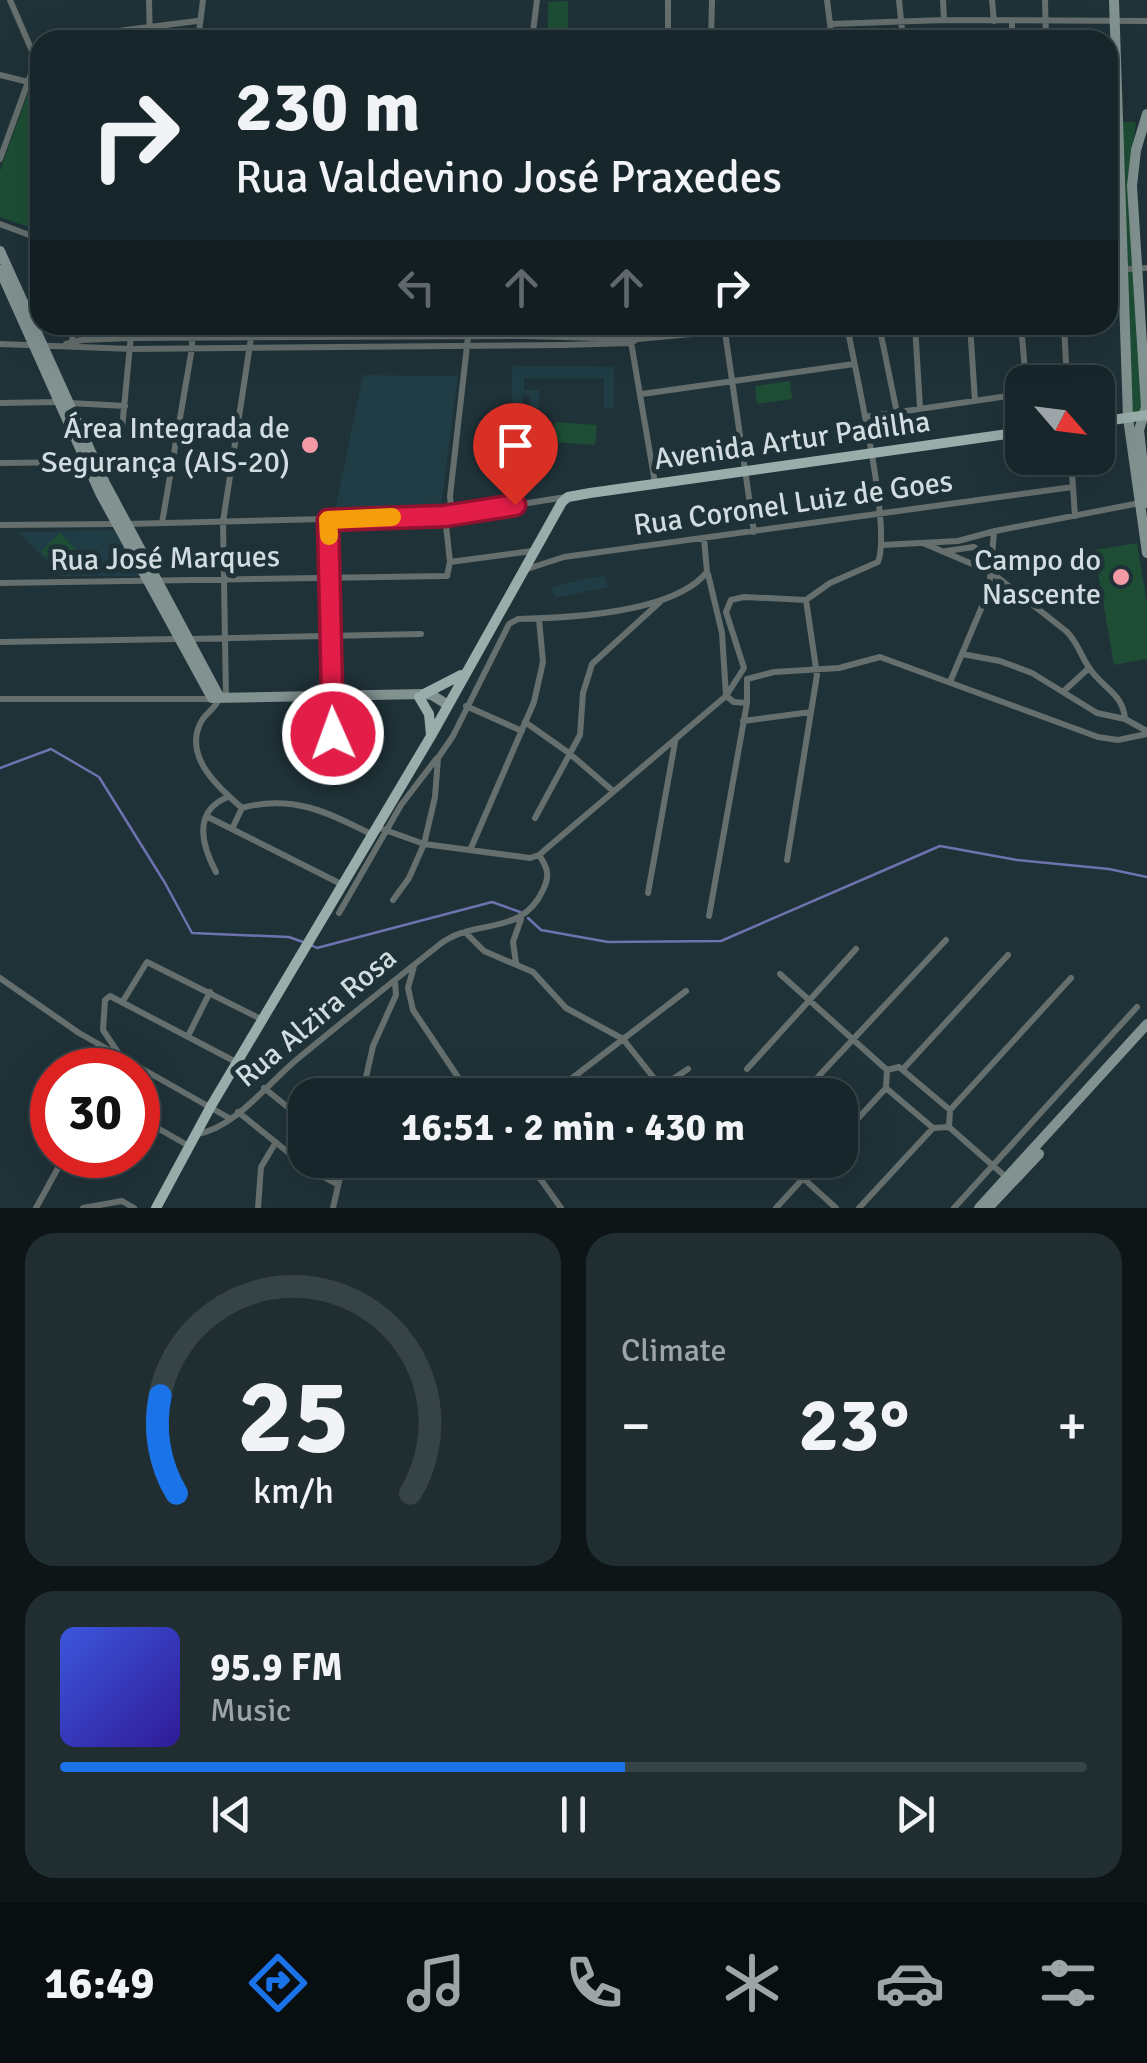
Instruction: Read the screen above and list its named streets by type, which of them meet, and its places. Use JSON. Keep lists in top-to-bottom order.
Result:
{
  "streets": {
    "main road": ["Avenida Artur Padilha"],
    "street": ["Rua Coronel Luiz de Goes", "Rua José Marques", "Rua Alzira Rosa"]
  },
  "places": ["Área Integrada de Segurança (AIS-20)", "Campo do Nascente"],
  "north": "bottom right",
  "page": {
    "turn": ["230 m", "Rua Valdevino José Praxedes"],
    "limit": "30",
    "trip": "16:51 · 2 min · 430 m",
    "tile": "Climate",
    "heat": ["−", "23°", "+"],
    "song": ["95.9 FM", "Music"],
    "tabs": "16:49",
    "gauge": ["25", "km/h"]
  }
}
